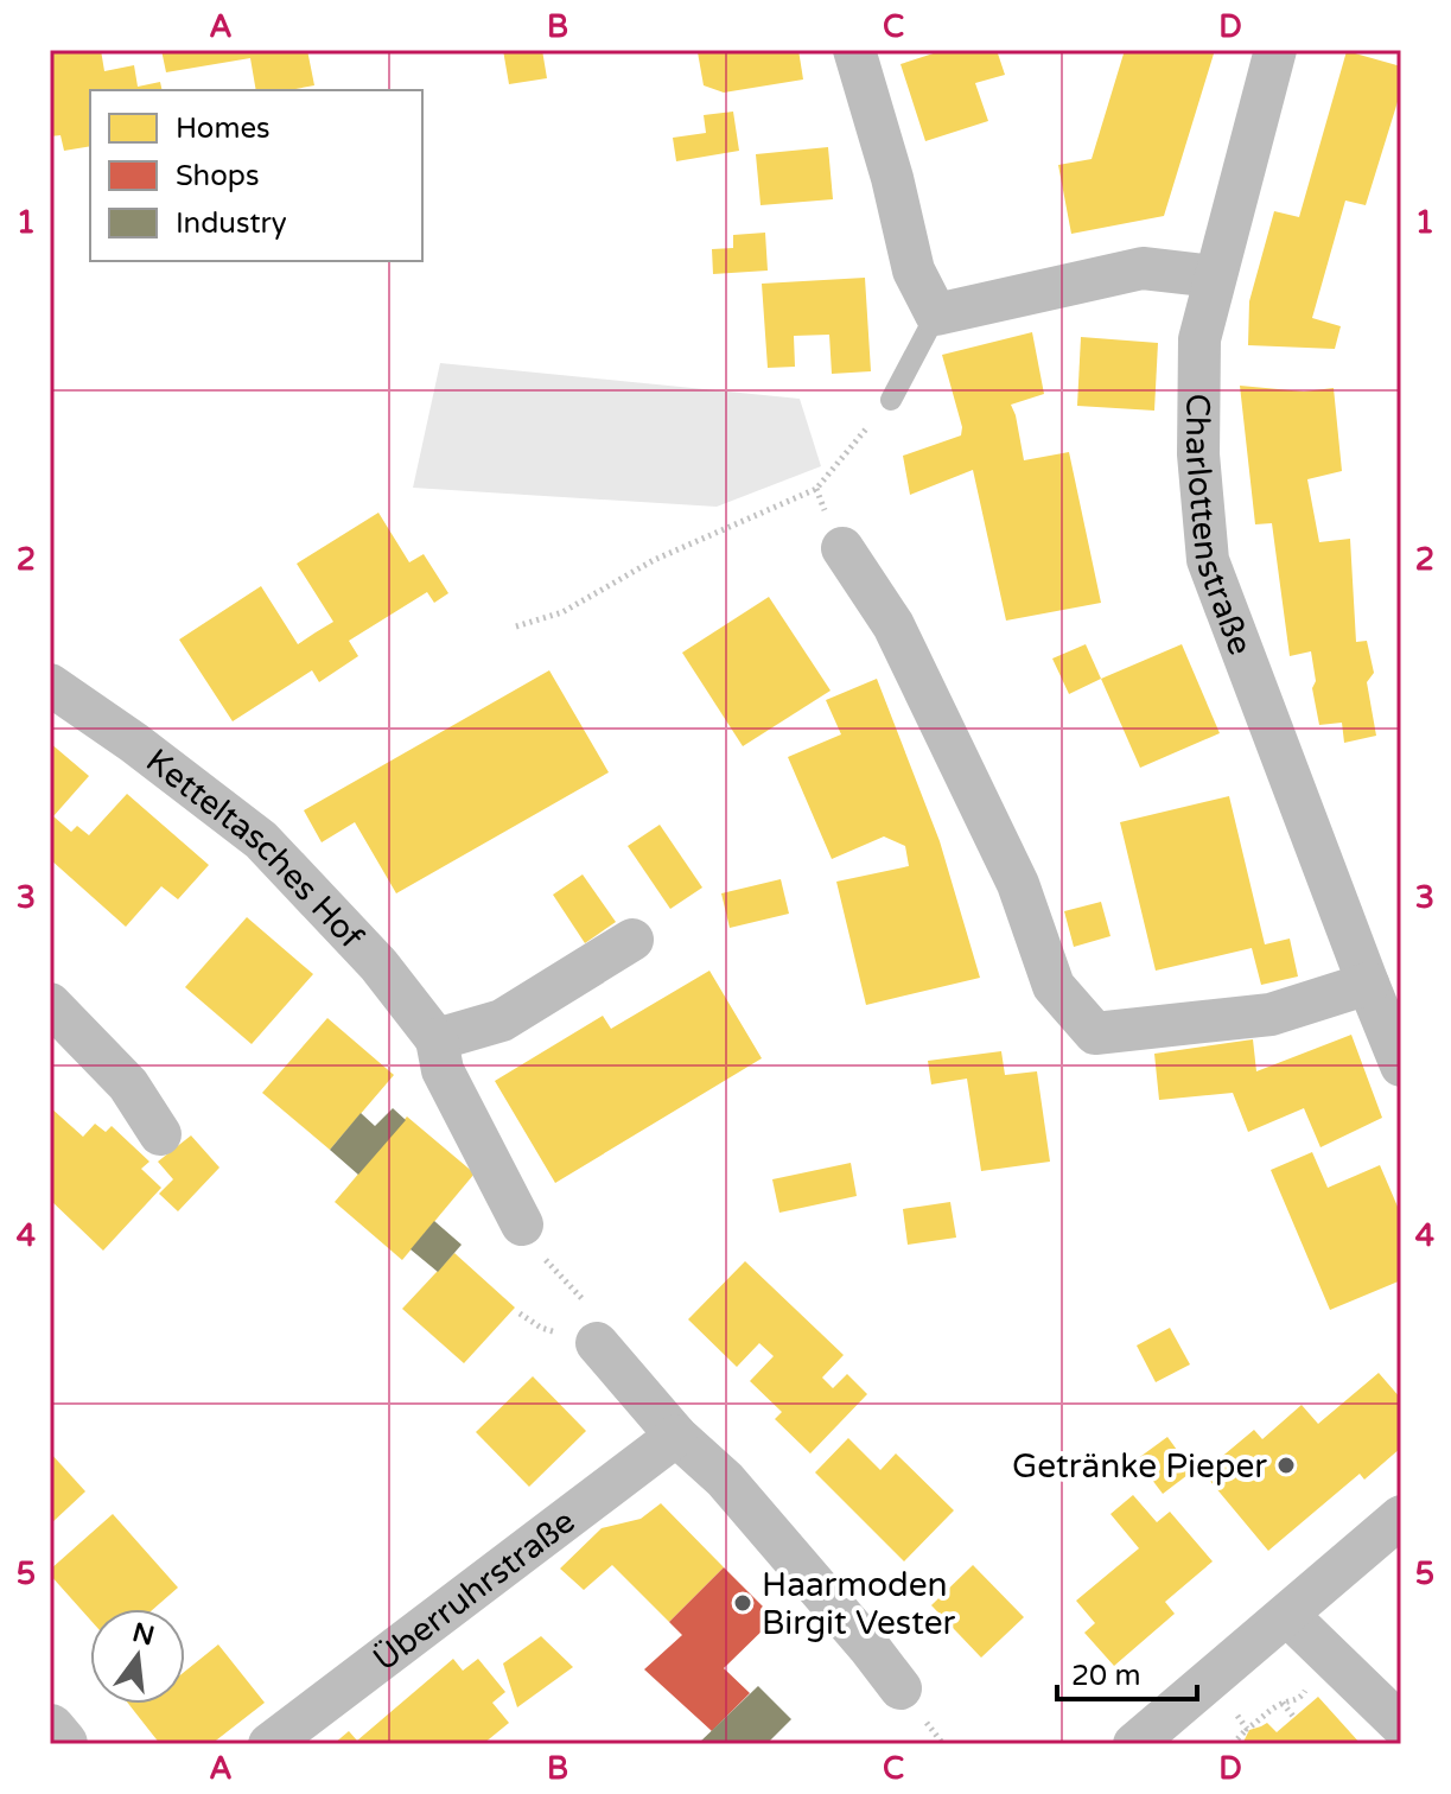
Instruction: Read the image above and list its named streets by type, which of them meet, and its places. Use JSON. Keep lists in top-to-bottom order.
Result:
{
  "streets": {
    "street": ["Charlottenstraße", "Ketteltasches Hof", "Überruhrstraße"]
  },
  "places": ["Getränke Pieper", "Haarmoden Birgit Vester"],
  "legend": ["Homes", "Shops", "Industry"],
  "scale_bar": "20 m",
  "north": "top",
  "grid": {
    "columns": [
      "A",
      "B",
      "C",
      "D"
    ],
    "rows": [
      "1",
      "2",
      "3",
      "4",
      "5"
    ]
  }
}
